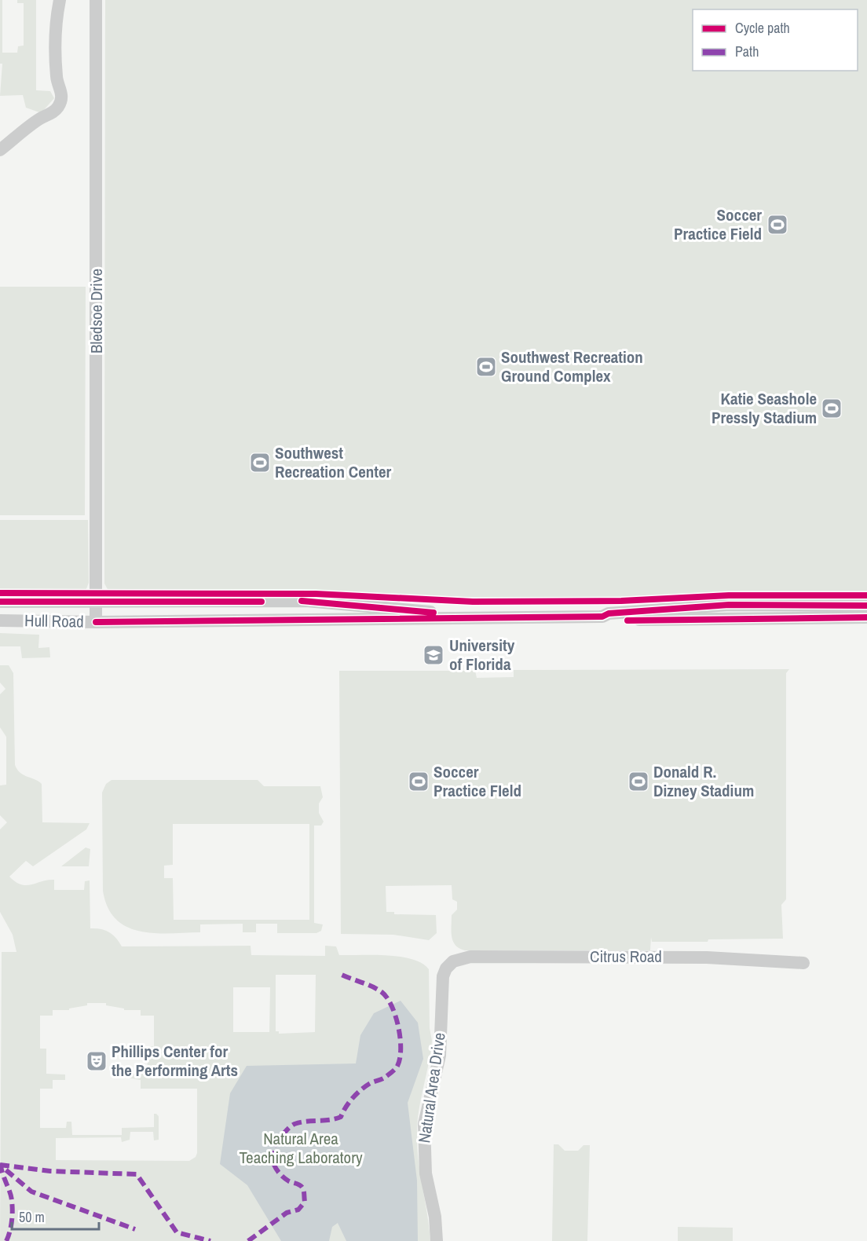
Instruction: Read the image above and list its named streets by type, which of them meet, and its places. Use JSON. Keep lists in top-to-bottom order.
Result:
{
  "streets": {
    "street": [
      "Bledsoe Drive",
      "Hull Road",
      "Citrus Road",
      "Natural Area Drive"
    ]
  },
  "crossings": [
    ["Bledsoe Drive", "Hull Road"],
    ["Citrus Road", "Natural Area Drive"]
  ],
  "parks": ["Natural Area Teaching Laboratory"],
  "places": {
    "sports": [
      "Soccer Practice Field",
      "Southwest Recreation Ground Complex",
      "Katie Seashole Pressly Stadium",
      "Southwest Recreation Center",
      "Soccer Practice FIeld",
      "Donald R. Dizney Stadium"
    ],
    "school or university": ["University of Florida"],
    "theatre": ["Phillips Center for the Performing Arts"]
  },
  "legend": ["Cycle path", "Path"],
  "scale_bar": "50 m"
}
